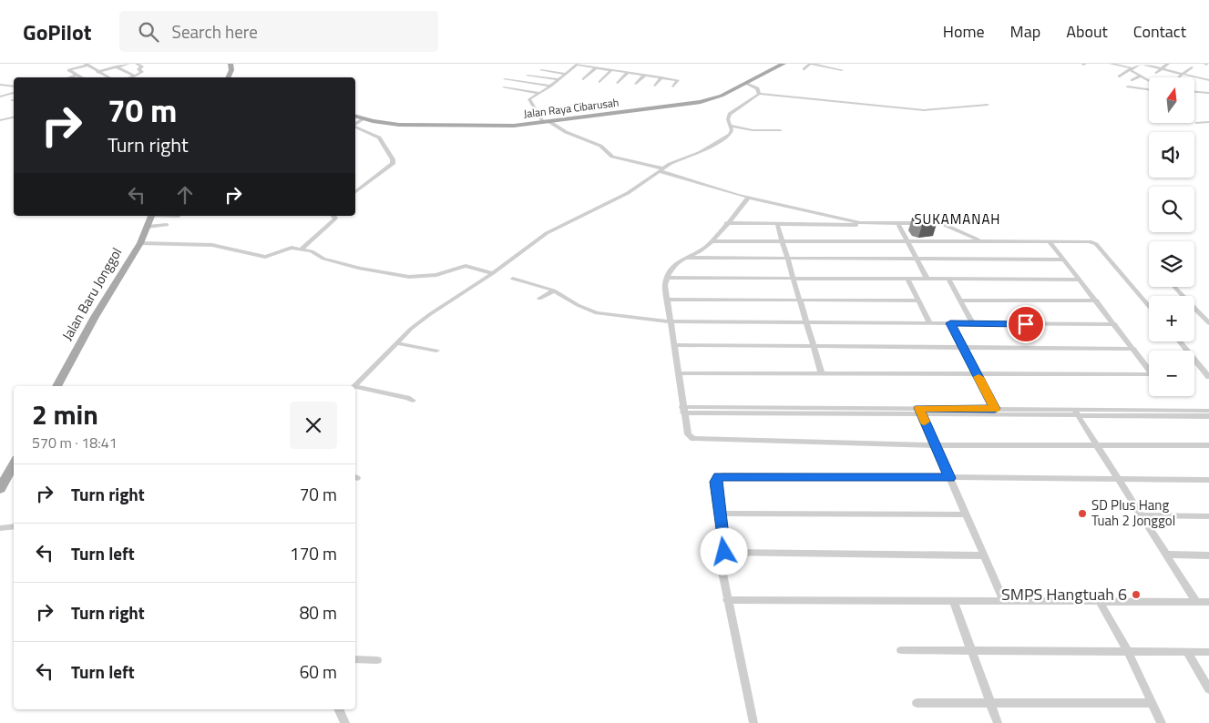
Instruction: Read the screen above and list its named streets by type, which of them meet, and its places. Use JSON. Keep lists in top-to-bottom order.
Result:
{
  "streets": {
    "main road": ["Jalan Raya Cibarusah", "Jalan Baru Jonggol"]
  },
  "districts": ["SUKAMANAH"],
  "places": ["SD Plus Hang Tuah 2 Jonggol", "SMPS Hangtuah 6"],
  "north": "top",
  "page": {
    "header": "GoPilot",
    "search": "Search here",
    "nav": [
      "Home",
      "Map",
      "About",
      "Contact"
    ],
    "map_buttons": ["+", "−"],
    "turn": ["70 m", "Turn right"],
    "heading": ["2 min", "570 m · 18:41"],
    "list": [
      {
        "name": "Turn right",
        "value": "70 m"
      },
      {
        "name": "Turn left",
        "value": "170 m"
      },
      {
        "name": "Turn right",
        "value": "80 m"
      },
      {
        "name": "Turn left",
        "value": "60 m"
      }
    ]
  }
}
